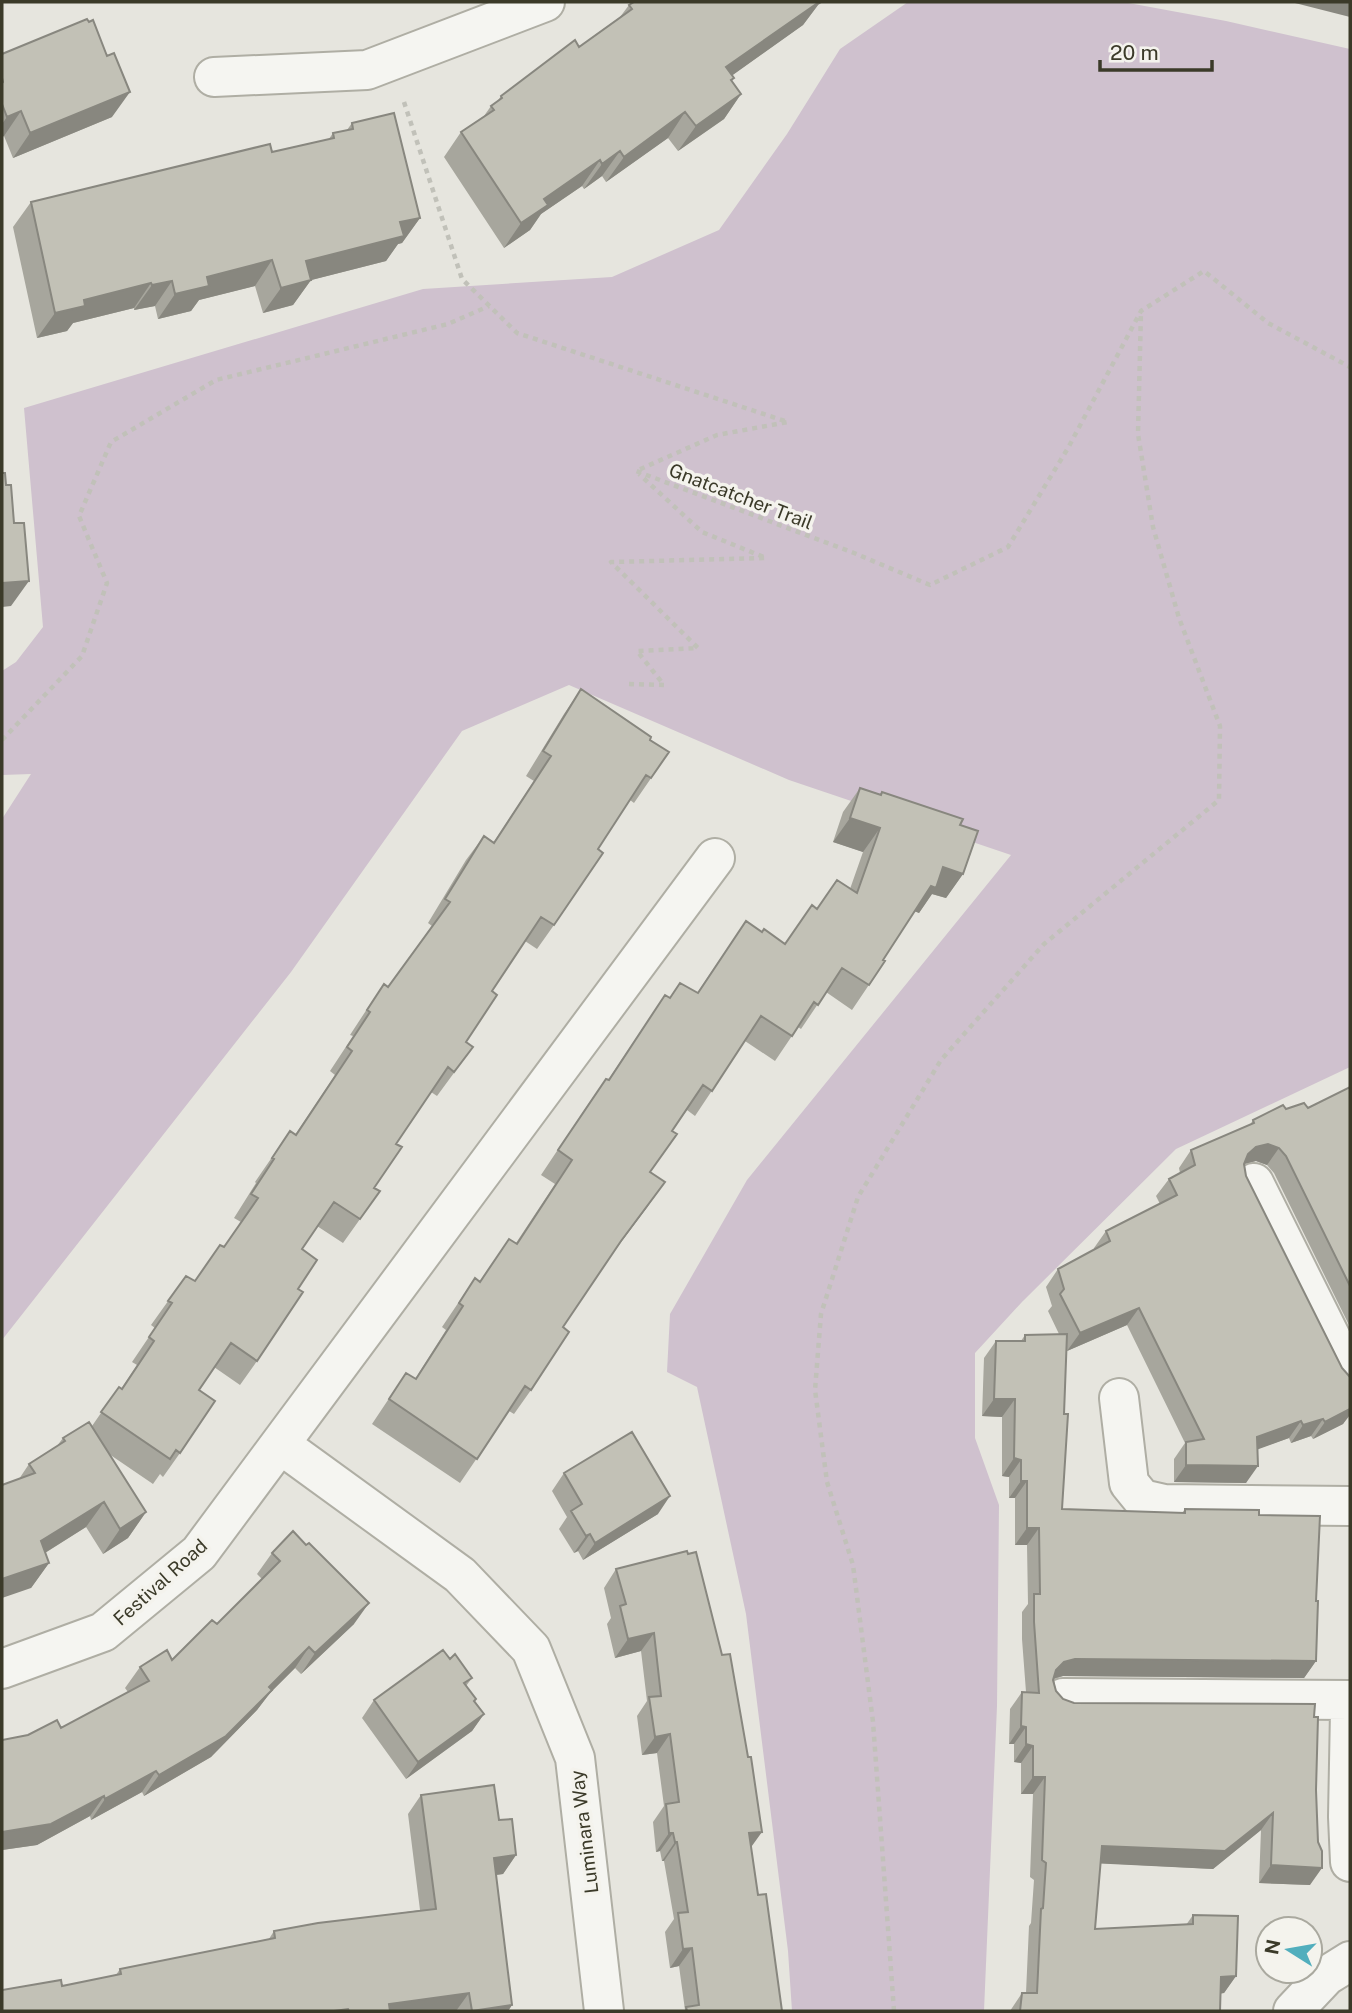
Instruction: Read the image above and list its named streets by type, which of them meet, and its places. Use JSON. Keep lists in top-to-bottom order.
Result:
{
  "streets": {
    "street": ["Festival Road", "Luminara Way"],
    "path": ["Gnatcatcher Trail"]
  },
  "crossings": [
    ["Festival Road", "Luminara Way"]
  ],
  "scale_bar": "20 m",
  "north": "left"
}
